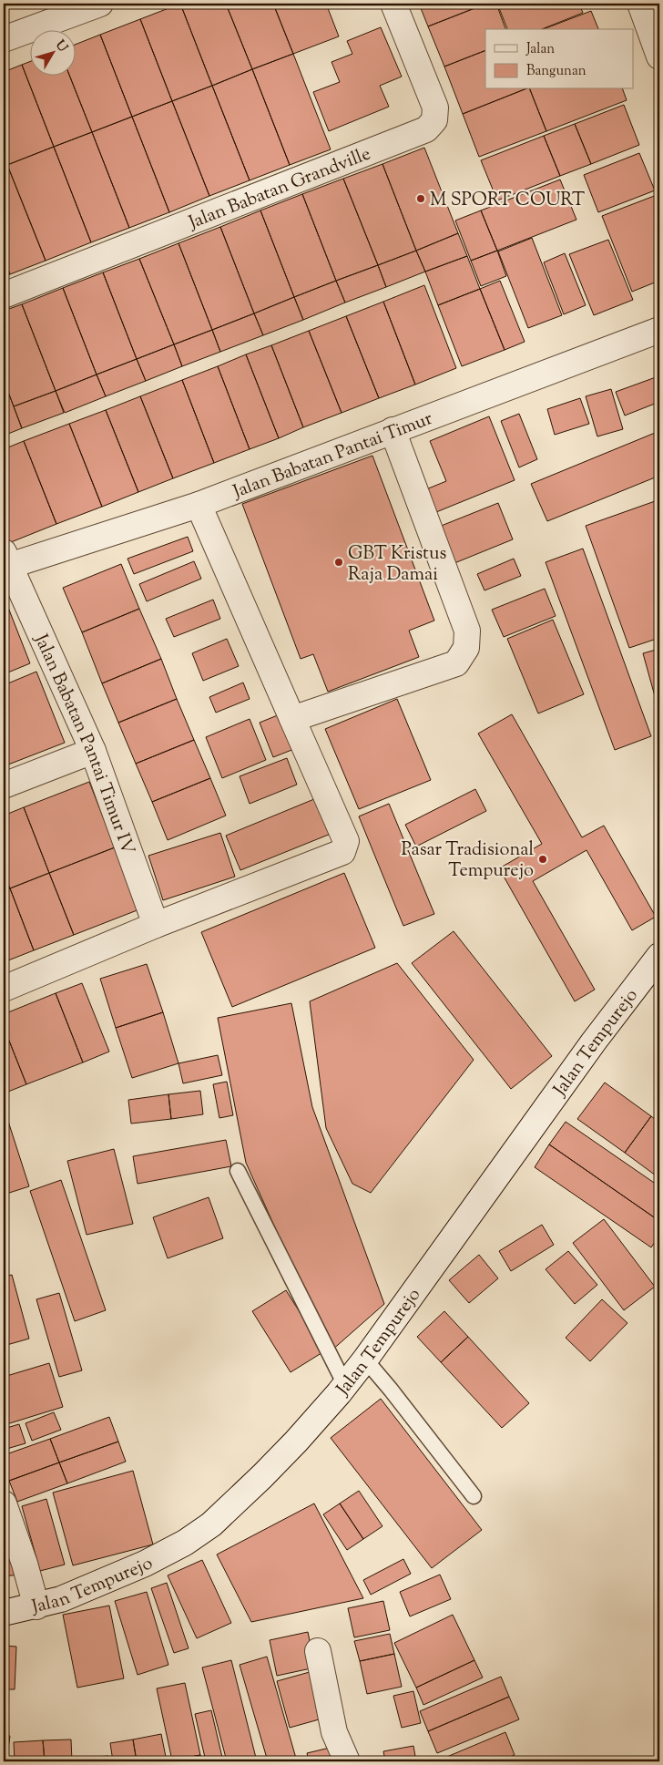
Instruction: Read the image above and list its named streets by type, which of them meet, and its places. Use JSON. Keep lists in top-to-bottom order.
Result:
{
  "streets": {
    "street": [
      "Jalan Babatan Grandville",
      "Jalan Babatan Pantai Timur",
      "Jalan Babatan Pantai Timur IV",
      "Jalan Tempurejo"
    ]
  },
  "crossings": [
    ["Jalan Babatan Pantai Timur", "Jalan Babatan Pantai Timur IV"]
  ],
  "places": ["M SPORT COURT", "GBT Kristus Raja Damai", "Pasar Tradisional Tempurejo"],
  "legend": ["Jalan", "Bangunan"],
  "north": "top right"
}
